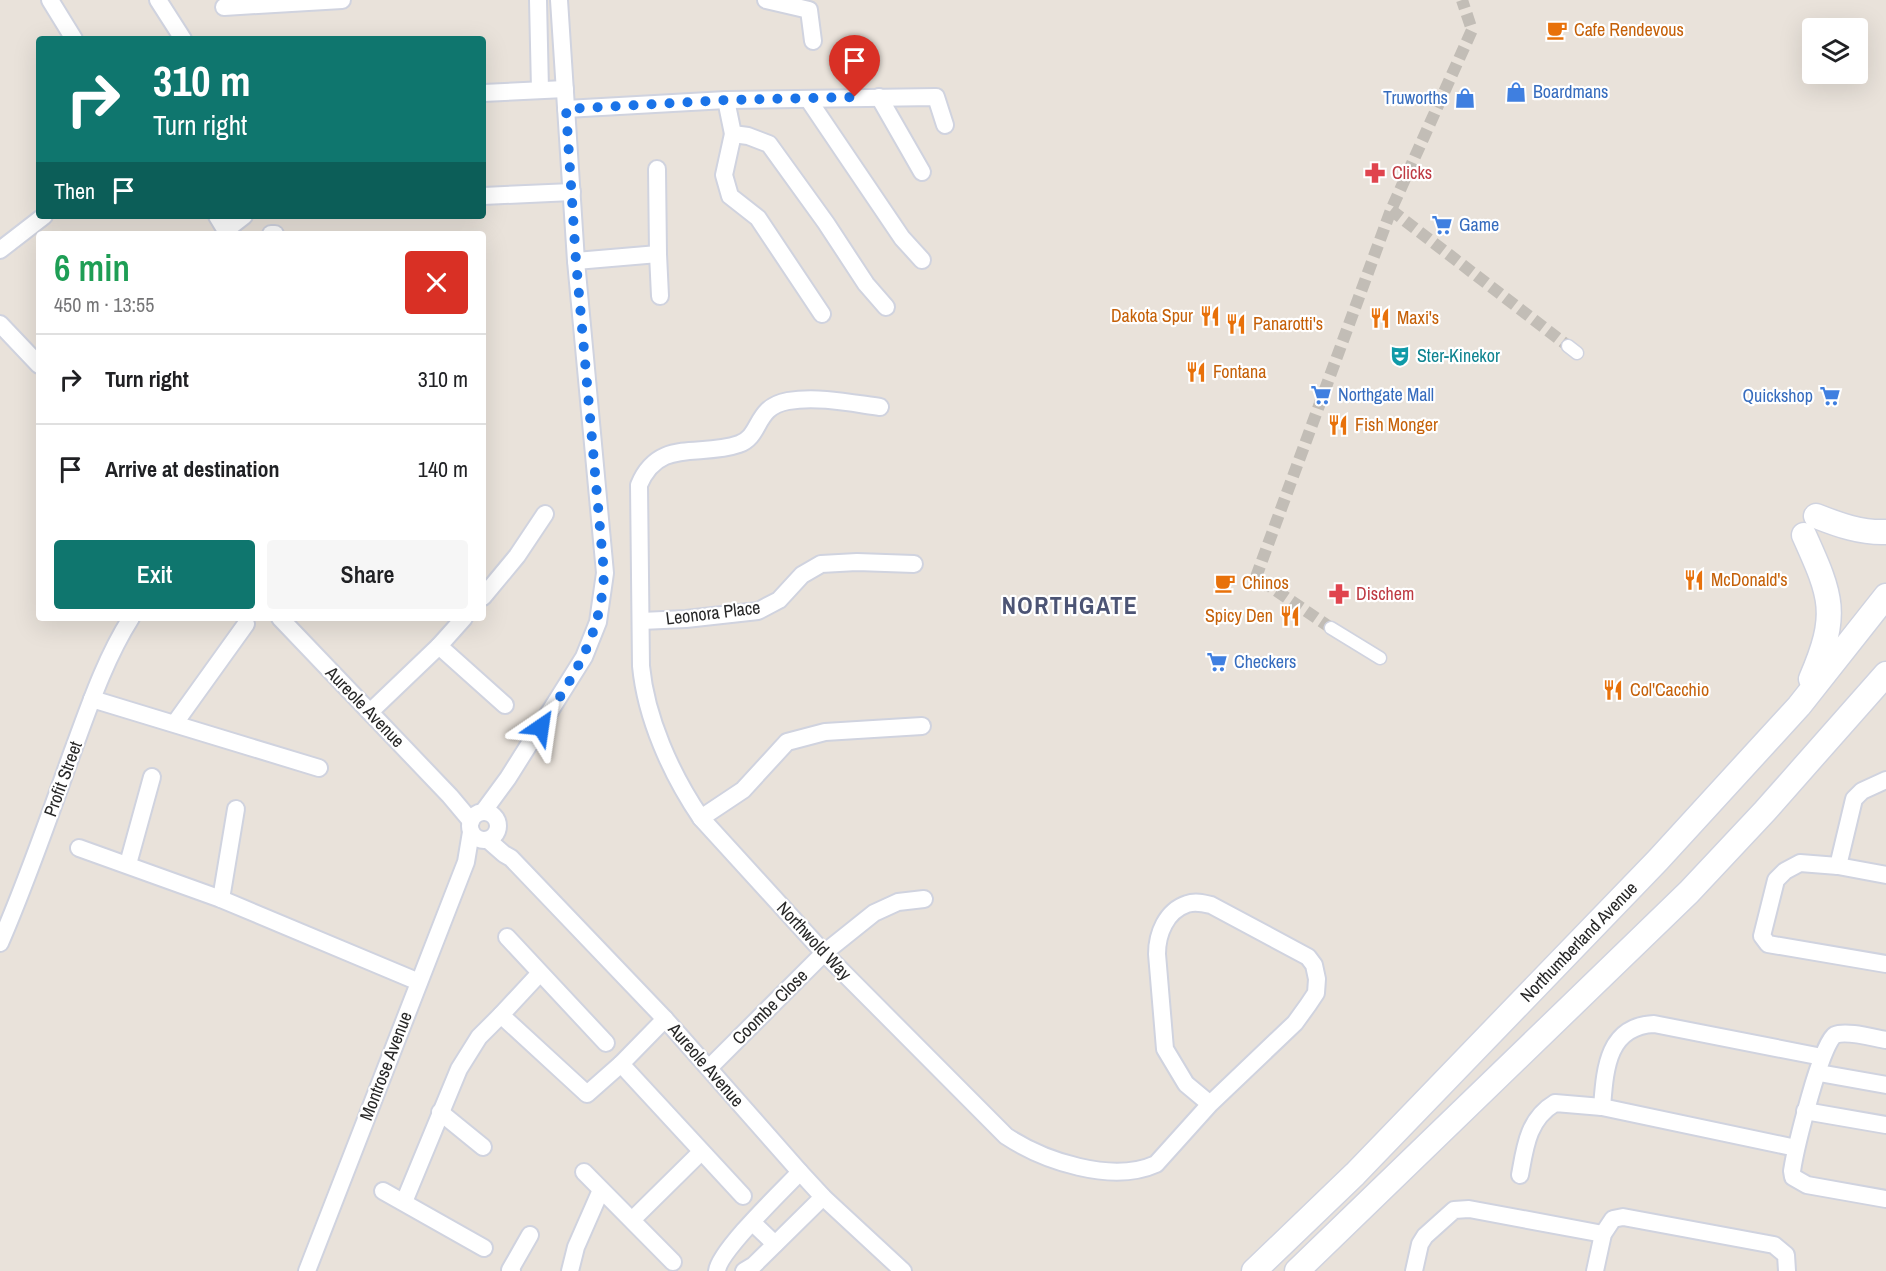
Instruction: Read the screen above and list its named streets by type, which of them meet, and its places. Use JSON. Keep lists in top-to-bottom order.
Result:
{
  "streets": {
    "main road": ["Northumberland Avenue"],
    "street": [
      "Leonora Place",
      "Aureole Avenue",
      "Profit Street",
      "Northwold Way",
      "Coombe Close",
      "Montrose Avenue"
    ]
  },
  "crossings": [
    ["Leonora Place", "Northwold Way"],
    ["Aureole Avenue", "Coombe Close"],
    ["Aureole Avenue", "Montrose Avenue"],
    ["Northwold Way", "Coombe Close"]
  ],
  "districts": ["NORTHGATE"],
  "places": {
    "cafe": ["Cafe Rendevous", "Chinos"],
    "shop": ["Boardmans", "Truworths"],
    "pharmacy": ["Clicks", "Dischem"],
    "supermarket": [
      "Game",
      "Northgate Mall",
      "Quickshop",
      "Checkers"
    ],
    "restaurant": [
      "Dakota Spur",
      "Maxi's",
      "Panarotti's",
      "Fontana",
      "Fish Monger",
      "McDonald's",
      "Spicy Den",
      "Col'Cacchio"
    ],
    "theatre": ["Ster-Kinekor"]
  },
  "page": {
    "turn": ["310 m", "Turn right"],
    "then": "Then",
    "heading": ["6 min", "450 m · 13:55"],
    "list": [
      {
        "name": "Turn right",
        "value": "310 m"
      },
      {
        "name": "Arrive at destination",
        "value": "140 m"
      }
    ],
    "buttons": ["Exit", "Share"]
  }
}
